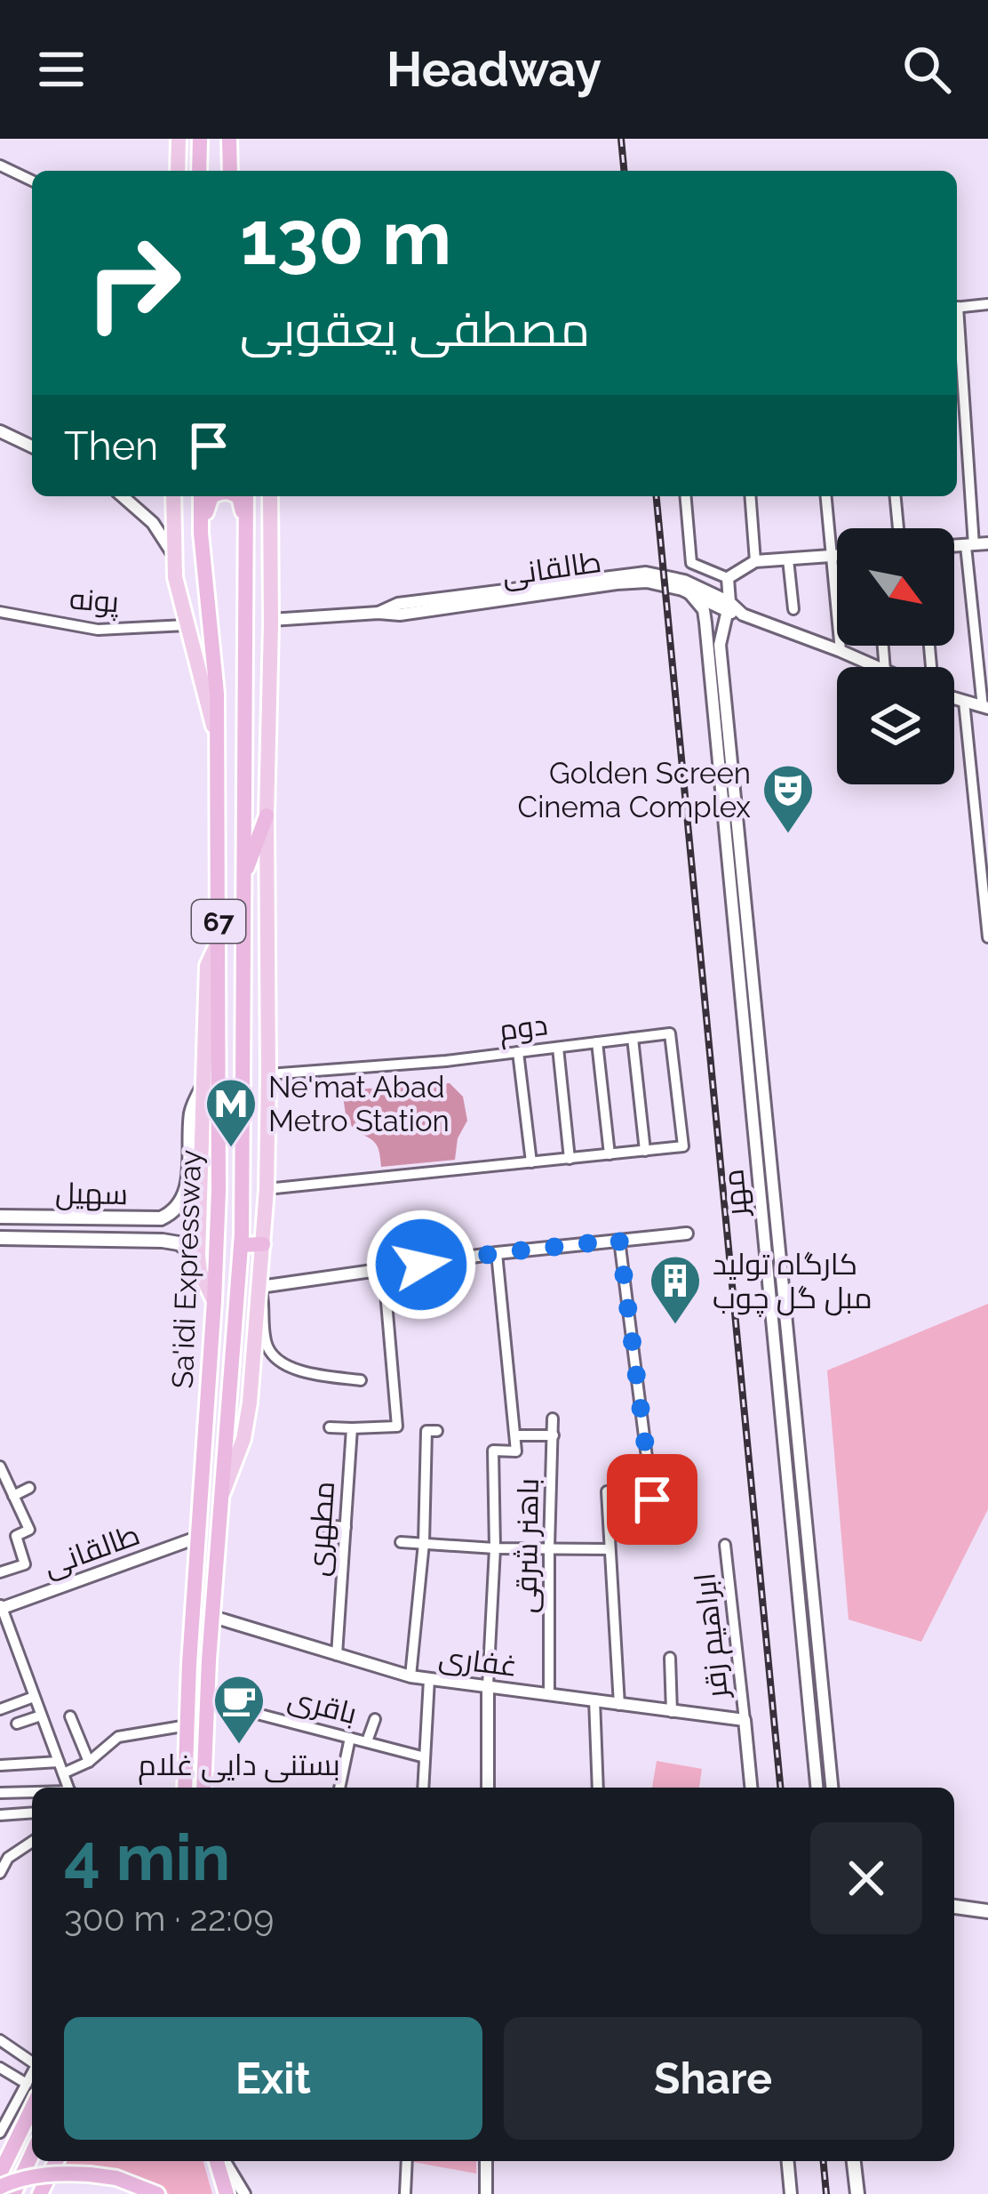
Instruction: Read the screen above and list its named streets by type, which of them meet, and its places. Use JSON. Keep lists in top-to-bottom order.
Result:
{
  "streets": {
    "highway": ["67", "Sa'idi Expressway"],
    "main road": ["سهیل"],
    "street": [
      "طالقانی",
      "پونه",
      "دوم",
      "مهر",
      "مطهری",
      "باهنر شرقی",
      "ابراهیم زقر",
      "غفاری",
      "باقری"
    ]
  },
  "crossings": [
    ["طالقانی", "مهر"],
    ["طالقانی", "Sa'idi Expressway"],
    ["67", "Sa'idi Expressway"],
    ["67", "غفاری"],
    ["67", "باقری"],
    ["Sa'idi Expressway", "غفاری"],
    ["مطهری", "غفاری"],
    ["باهنر شرقی", "غفاری"],
    ["ابراهیم زقر", "غفاری"]
  ],
  "places": {
    "theatre": ["Golden Screen Cinema Complex"],
    "metro station": ["Ne'mat Abad Metro Station"],
    "building": ["کارگاه تولید مبل گل چوب"],
    "cafe": ["بستنی دایی غلام"]
  },
  "north": "bottom right",
  "page": {
    "header": "Headway",
    "turn": ["130 m", "مصطفی یعقوبی"],
    "then": "Then",
    "heading": ["4 min", "300 m · 22:09"],
    "buttons": ["Exit", "Share"]
  }
}
